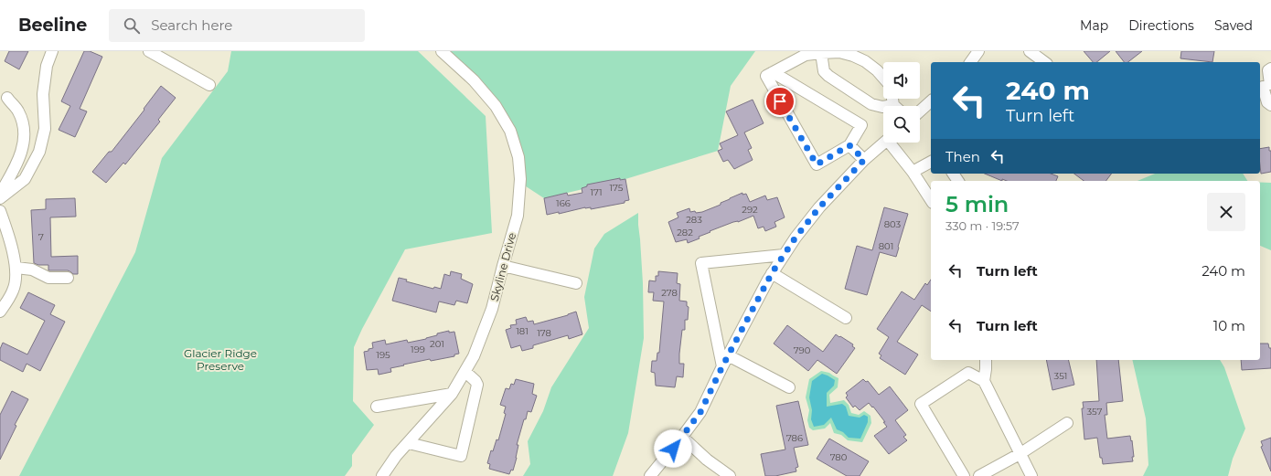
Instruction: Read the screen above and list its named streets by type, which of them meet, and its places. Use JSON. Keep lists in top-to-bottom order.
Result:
{
  "streets": {
    "street": ["Skyline Drive"]
  },
  "parks": ["Glacier Ridge Preserve"],
  "house_numbers": [
    "175",
    "171",
    "166",
    "292",
    "283",
    "803",
    "282",
    "7",
    "801",
    "278",
    "181",
    "178",
    "201",
    "199",
    "790",
    "195",
    "351",
    "357",
    "786",
    "780"
  ],
  "page": {
    "header": "Beeline",
    "search": "Search here",
    "nav": ["Map", "Directions", "Saved"],
    "turn": ["240 m", "Turn left"],
    "then": "Then",
    "heading": ["5 min", "330 m · 19:57"],
    "list": [
      {
        "name": "Turn left",
        "value": "240 m"
      },
      {
        "name": "Turn left",
        "value": "10 m"
      }
    ]
  }
}
